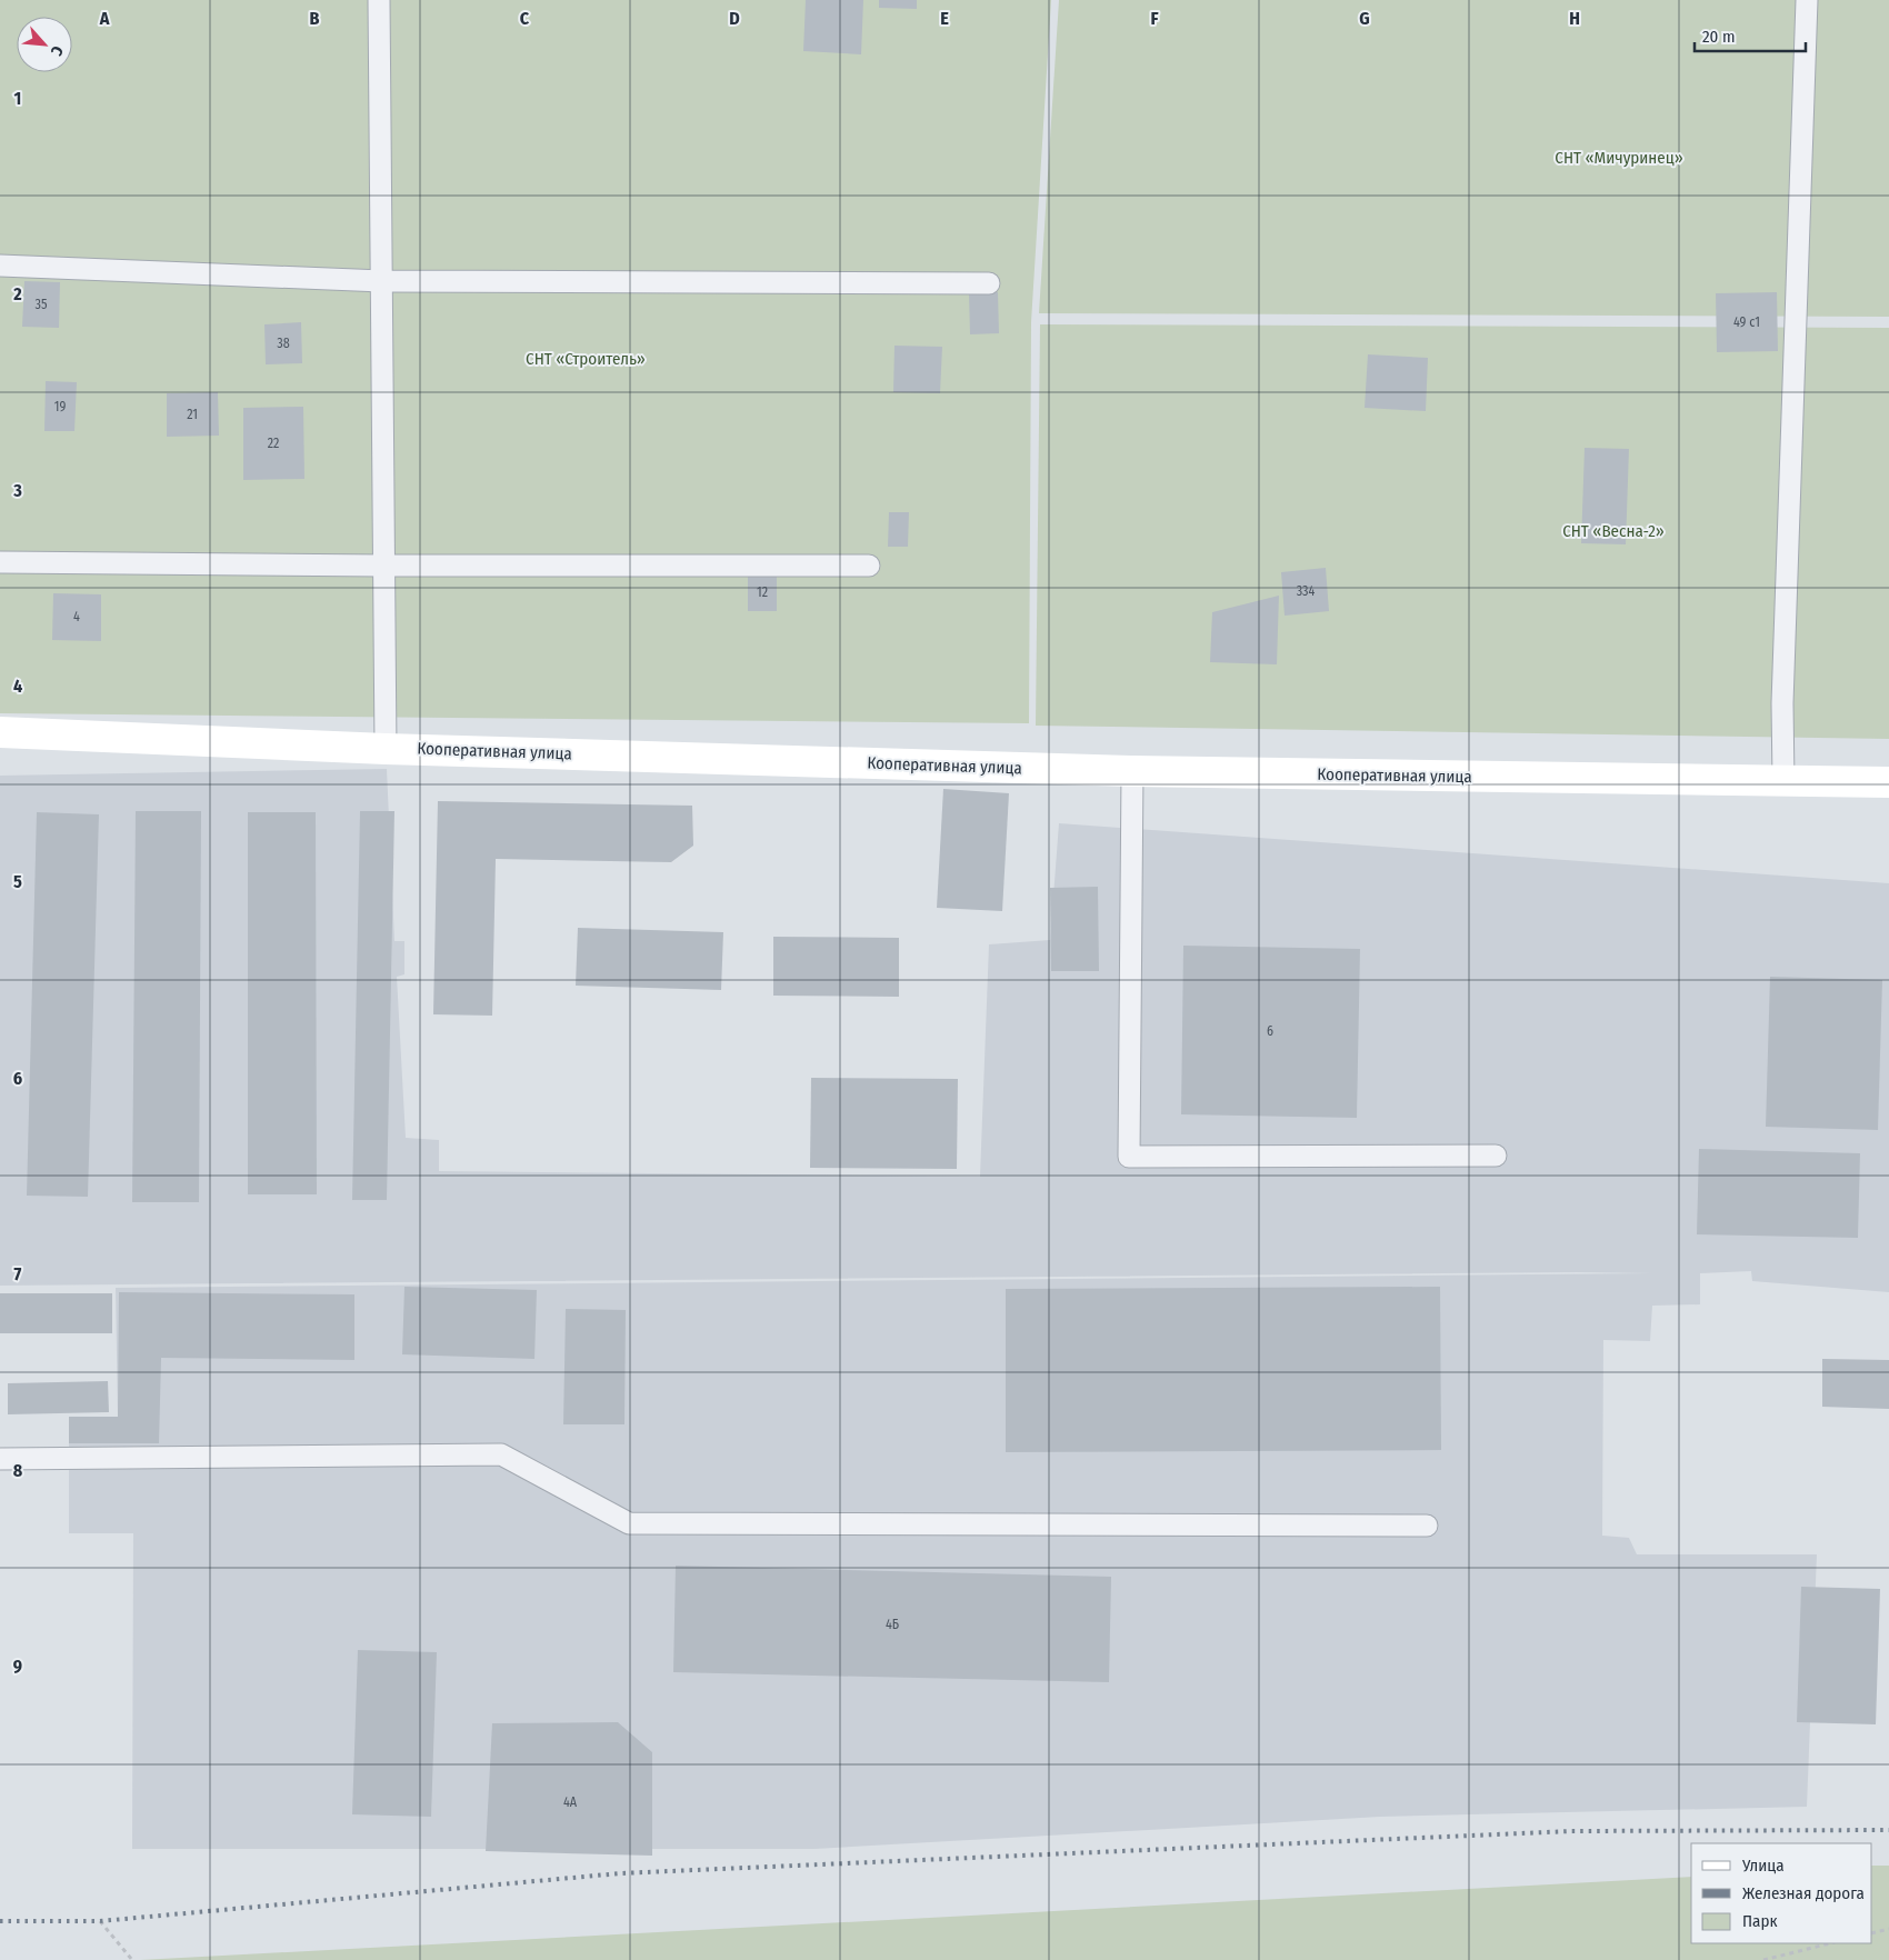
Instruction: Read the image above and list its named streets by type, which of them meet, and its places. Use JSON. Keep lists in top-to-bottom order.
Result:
{
  "streets": {
    "main road": ["Кооперативная улица"]
  },
  "parks": ["СНТ «Мичуринец»", "СНТ «Строитель»", "СНТ «Весна-2»"],
  "house_numbers": [
    "35",
    "49 с1",
    "38",
    "19",
    "21",
    "22",
    "334",
    "12",
    "4",
    "6",
    "4Б",
    "4А"
  ],
  "legend": ["Улица", "Железная дорога", "Парк"],
  "scale_bar": "20 m",
  "north": "bottom right",
  "grid": {
    "columns": [
      "A",
      "B",
      "C",
      "D",
      "E",
      "F",
      "G",
      "H"
    ],
    "rows": [
      "1",
      "2",
      "3",
      "4",
      "5",
      "6",
      "7",
      "8",
      "9"
    ]
  }
}
